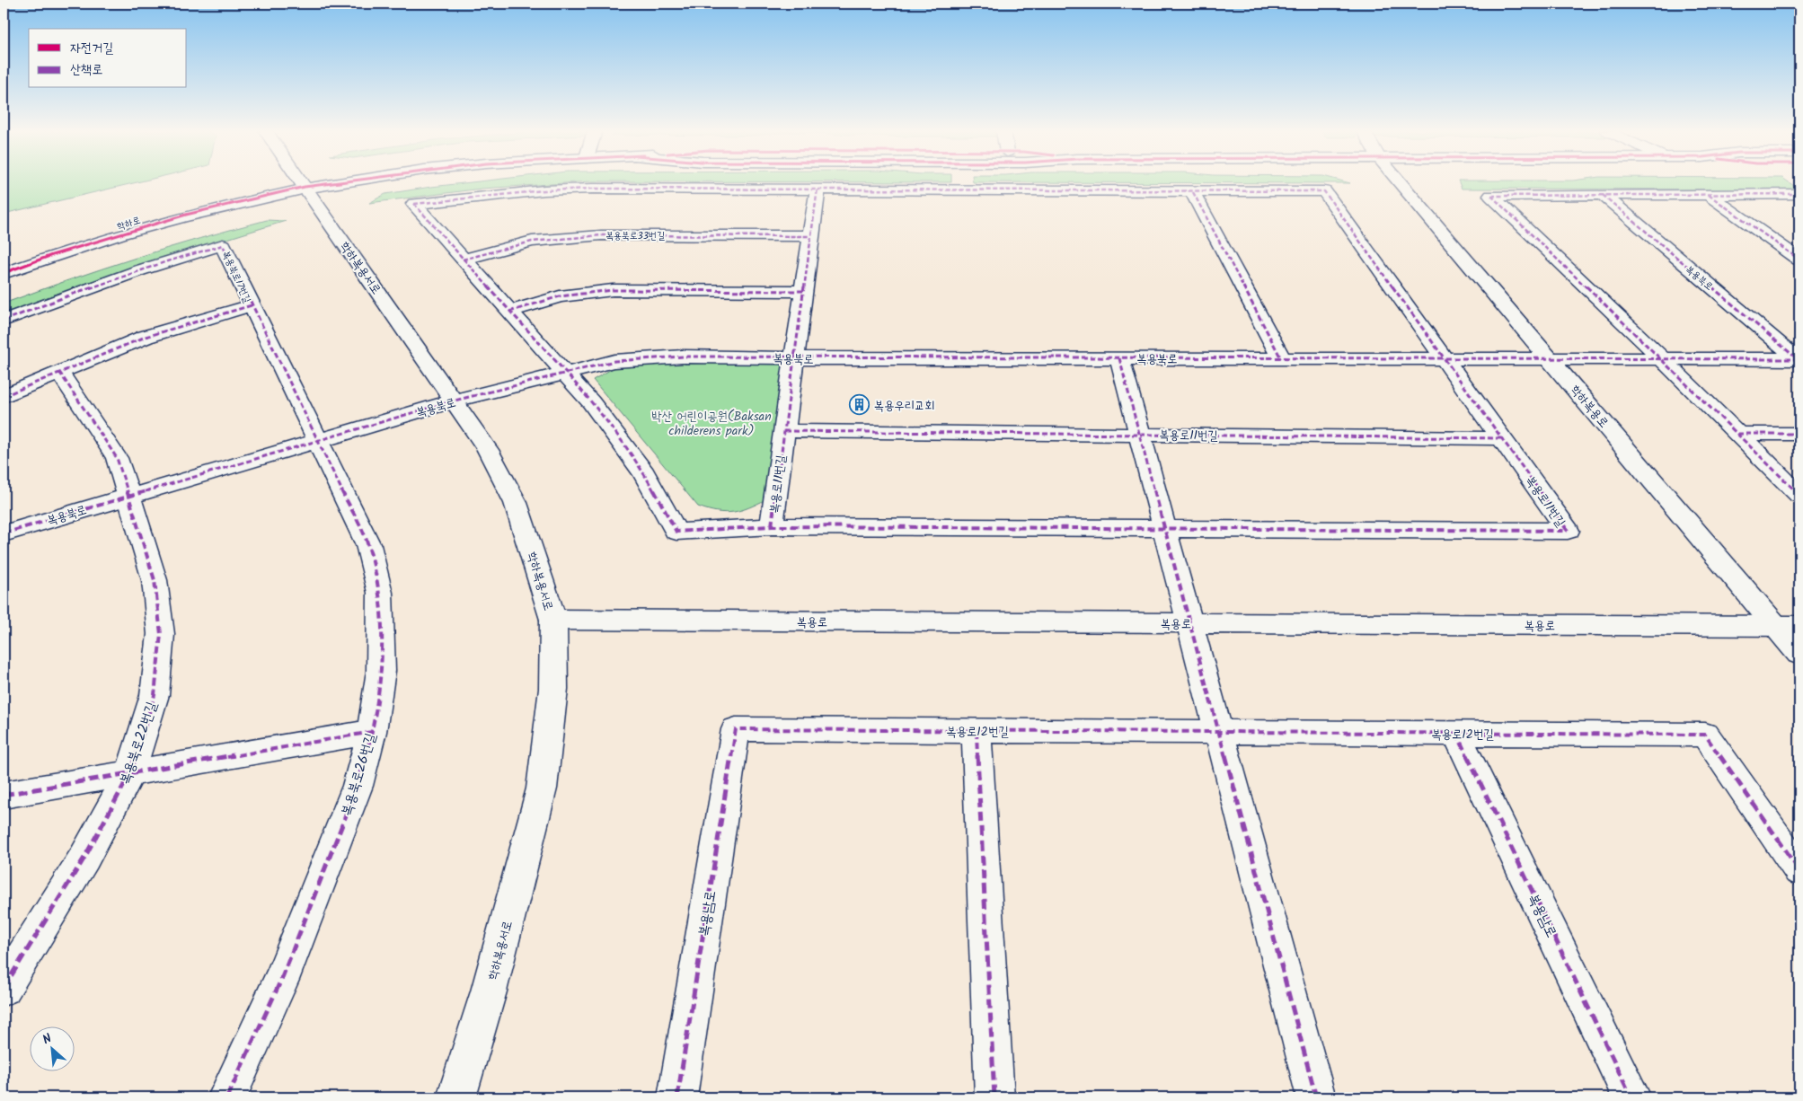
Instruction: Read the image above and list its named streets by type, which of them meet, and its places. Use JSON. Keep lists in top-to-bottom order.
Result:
{
  "streets": {
    "street": [
      "학하로",
      "복용북로33번길",
      "학하복용서로",
      "복용북로17번길",
      "복용북로",
      "학하복용로",
      "복용로11번길",
      "복용로",
      "복용로12번길",
      "복용북로22번길",
      "복용북로26번길",
      "복용남로"
    ]
  },
  "crossings": [
    ["학하로", "학하복용서로"],
    ["학하복용서로", "복용북로"],
    ["학하복용서로", "복용로"],
    ["복용북로", "학하복용로"],
    ["복용북로", "복용로11번길"],
    ["복용북로", "복용북로22번길"],
    ["복용북로", "복용북로26번길"],
    ["학하복용로", "복용로"],
    ["복용로11번길", "복용로"],
    ["복용로12번길", "복용남로"]
  ],
  "parks": ["박산 어린이공원(Baksan childerens park)"],
  "places": {
    "building": ["복용우리교회"]
  },
  "legend": ["자전거길", "산책로"],
  "north": "top left"
}
